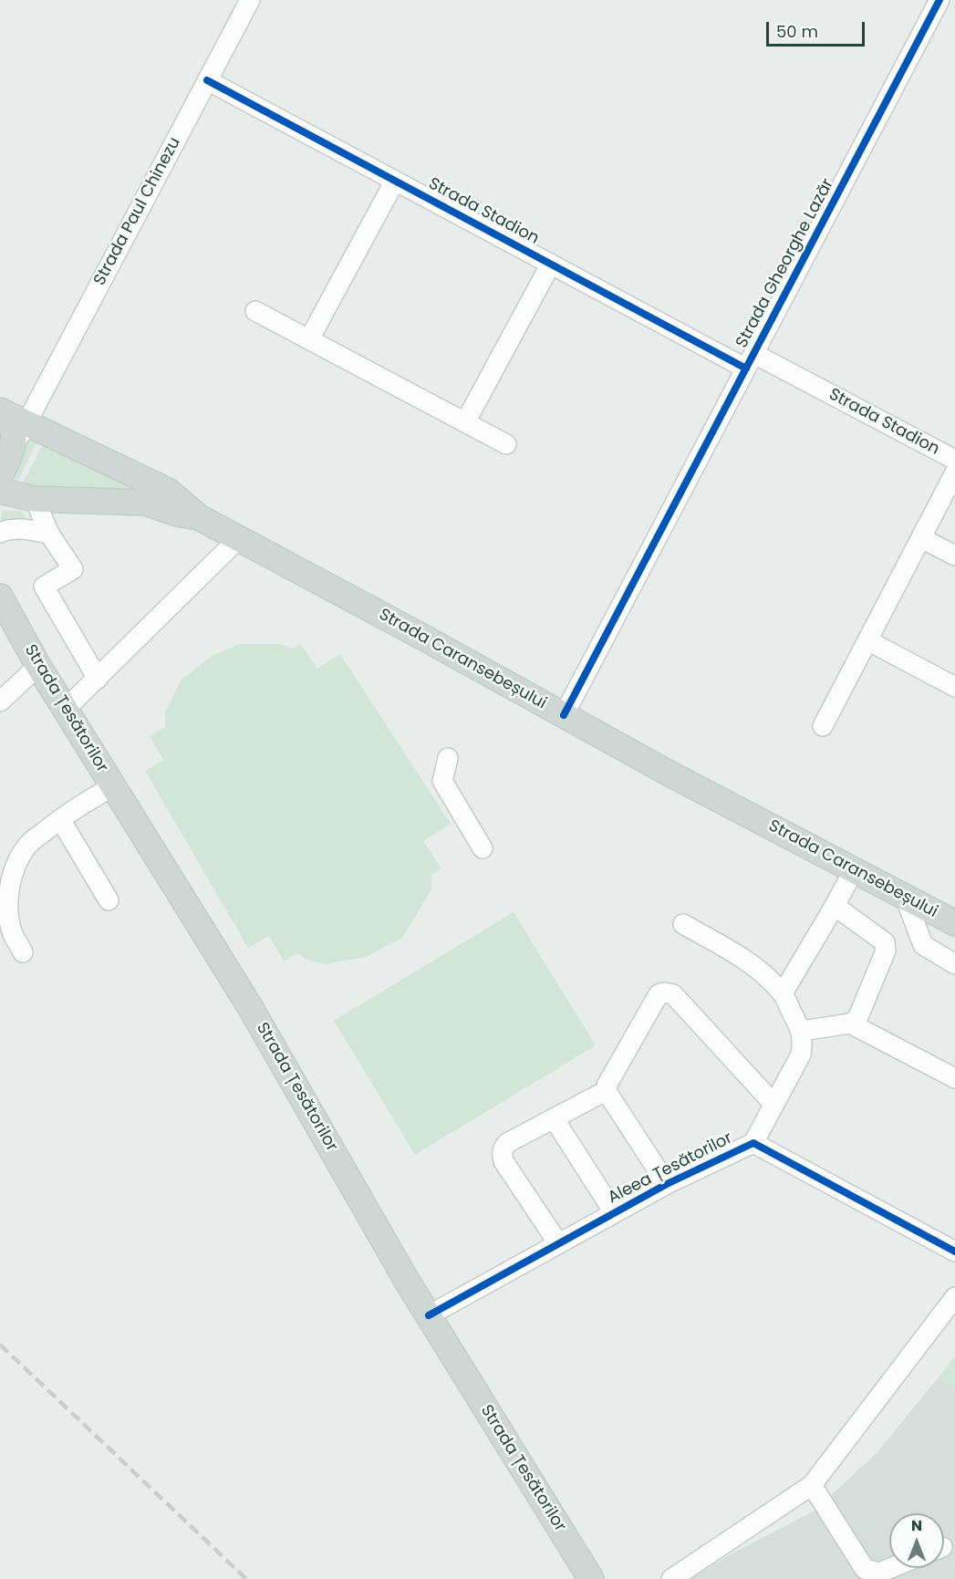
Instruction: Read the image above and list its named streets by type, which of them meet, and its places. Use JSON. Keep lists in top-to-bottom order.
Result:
{
  "streets": {
    "main road": ["Strada Caransebeșului", "Strada Țesătorilor"],
    "street": [
      "Strada Paul Chinezu",
      "Strada Stadion",
      "Strada Gheorghe Lazăr",
      "Aleea Țesătorilor"
    ]
  },
  "crossings": [
    ["Strada Paul Chinezu", "Strada Stadion"],
    ["Strada Paul Chinezu", "Strada Caransebeșului"],
    ["Strada Stadion", "Strada Gheorghe Lazăr"],
    ["Strada Gheorghe Lazăr", "Strada Caransebeșului"],
    ["Strada Țesătorilor", "Aleea Țesătorilor"]
  ],
  "scale_bar": "50 m",
  "north": "top"
}
